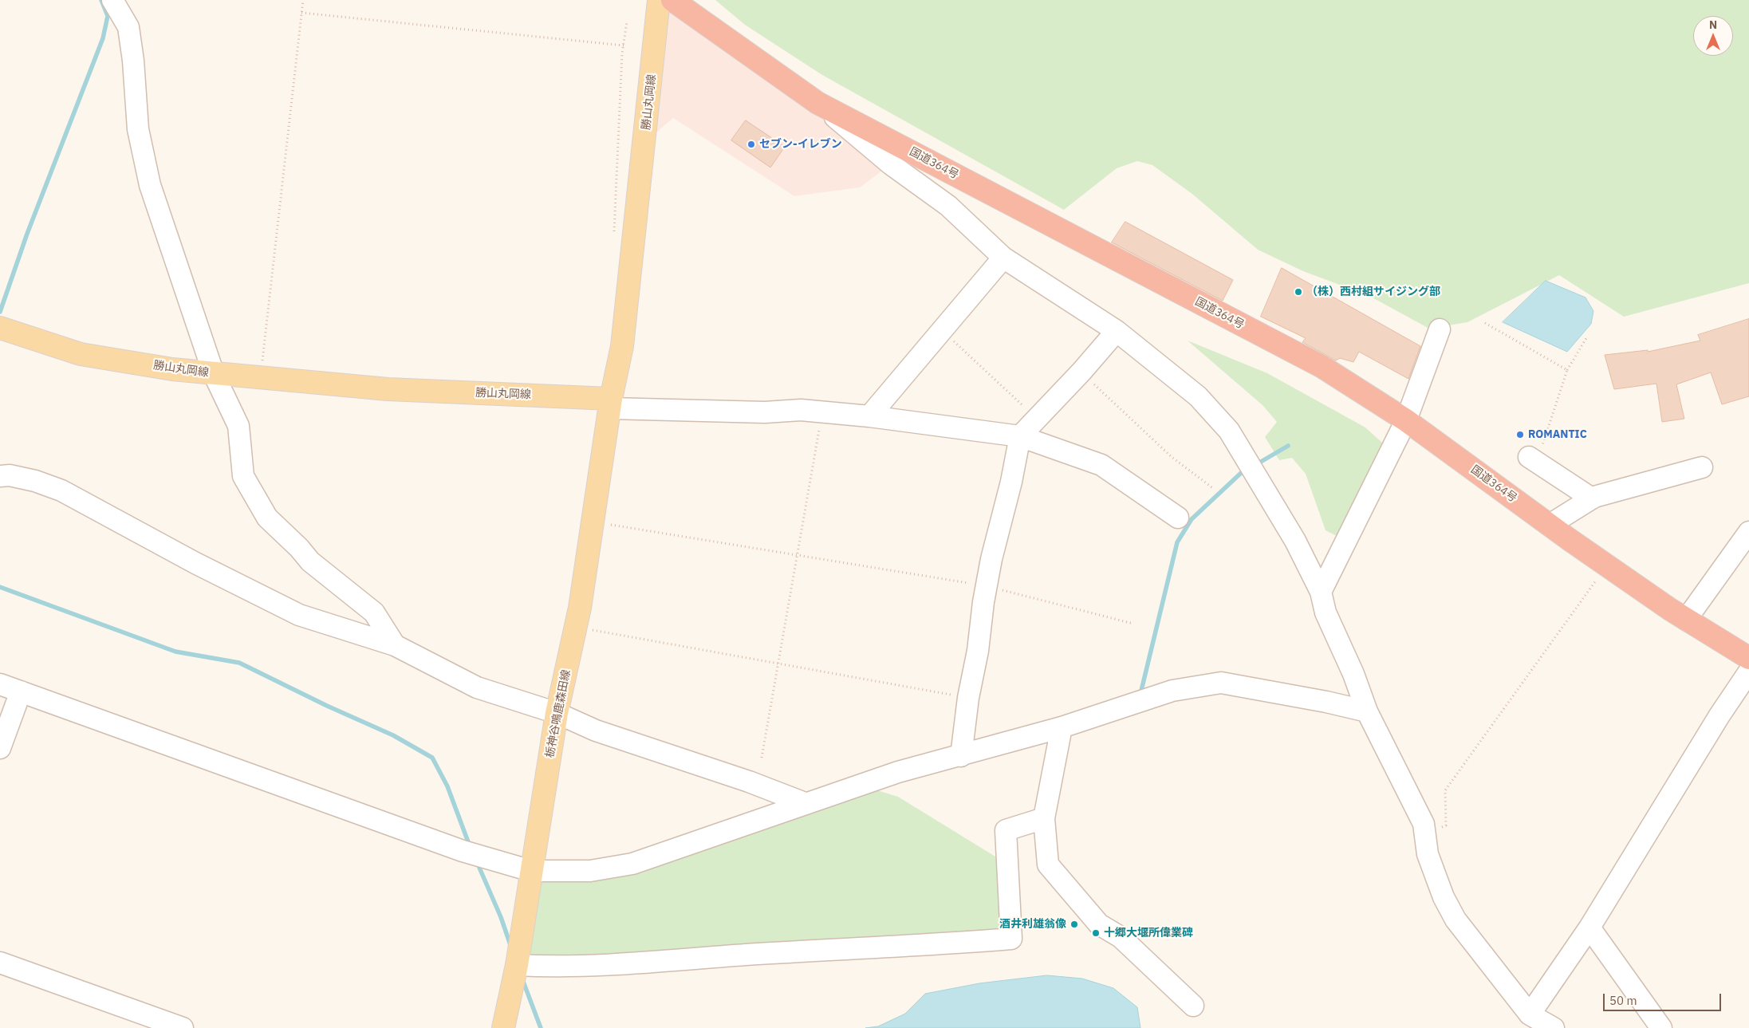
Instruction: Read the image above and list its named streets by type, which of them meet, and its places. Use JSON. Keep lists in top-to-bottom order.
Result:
{
  "streets": {
    "highway": ["国道364号"],
    "main road": ["勝山丸岡線", "栃神谷鳴鹿森田線"]
  },
  "crossings": [
    ["勝山丸岡線", "栃神谷鳴鹿森田線"]
  ],
  "places": [
    "セブン-イレブン",
    "（株）西村組サイジング部",
    "ROMANTIC",
    "酒井利雄翁像",
    "十郷大堰所偉業碑"
  ],
  "scale_bar": "50 m",
  "north": "top"
}
